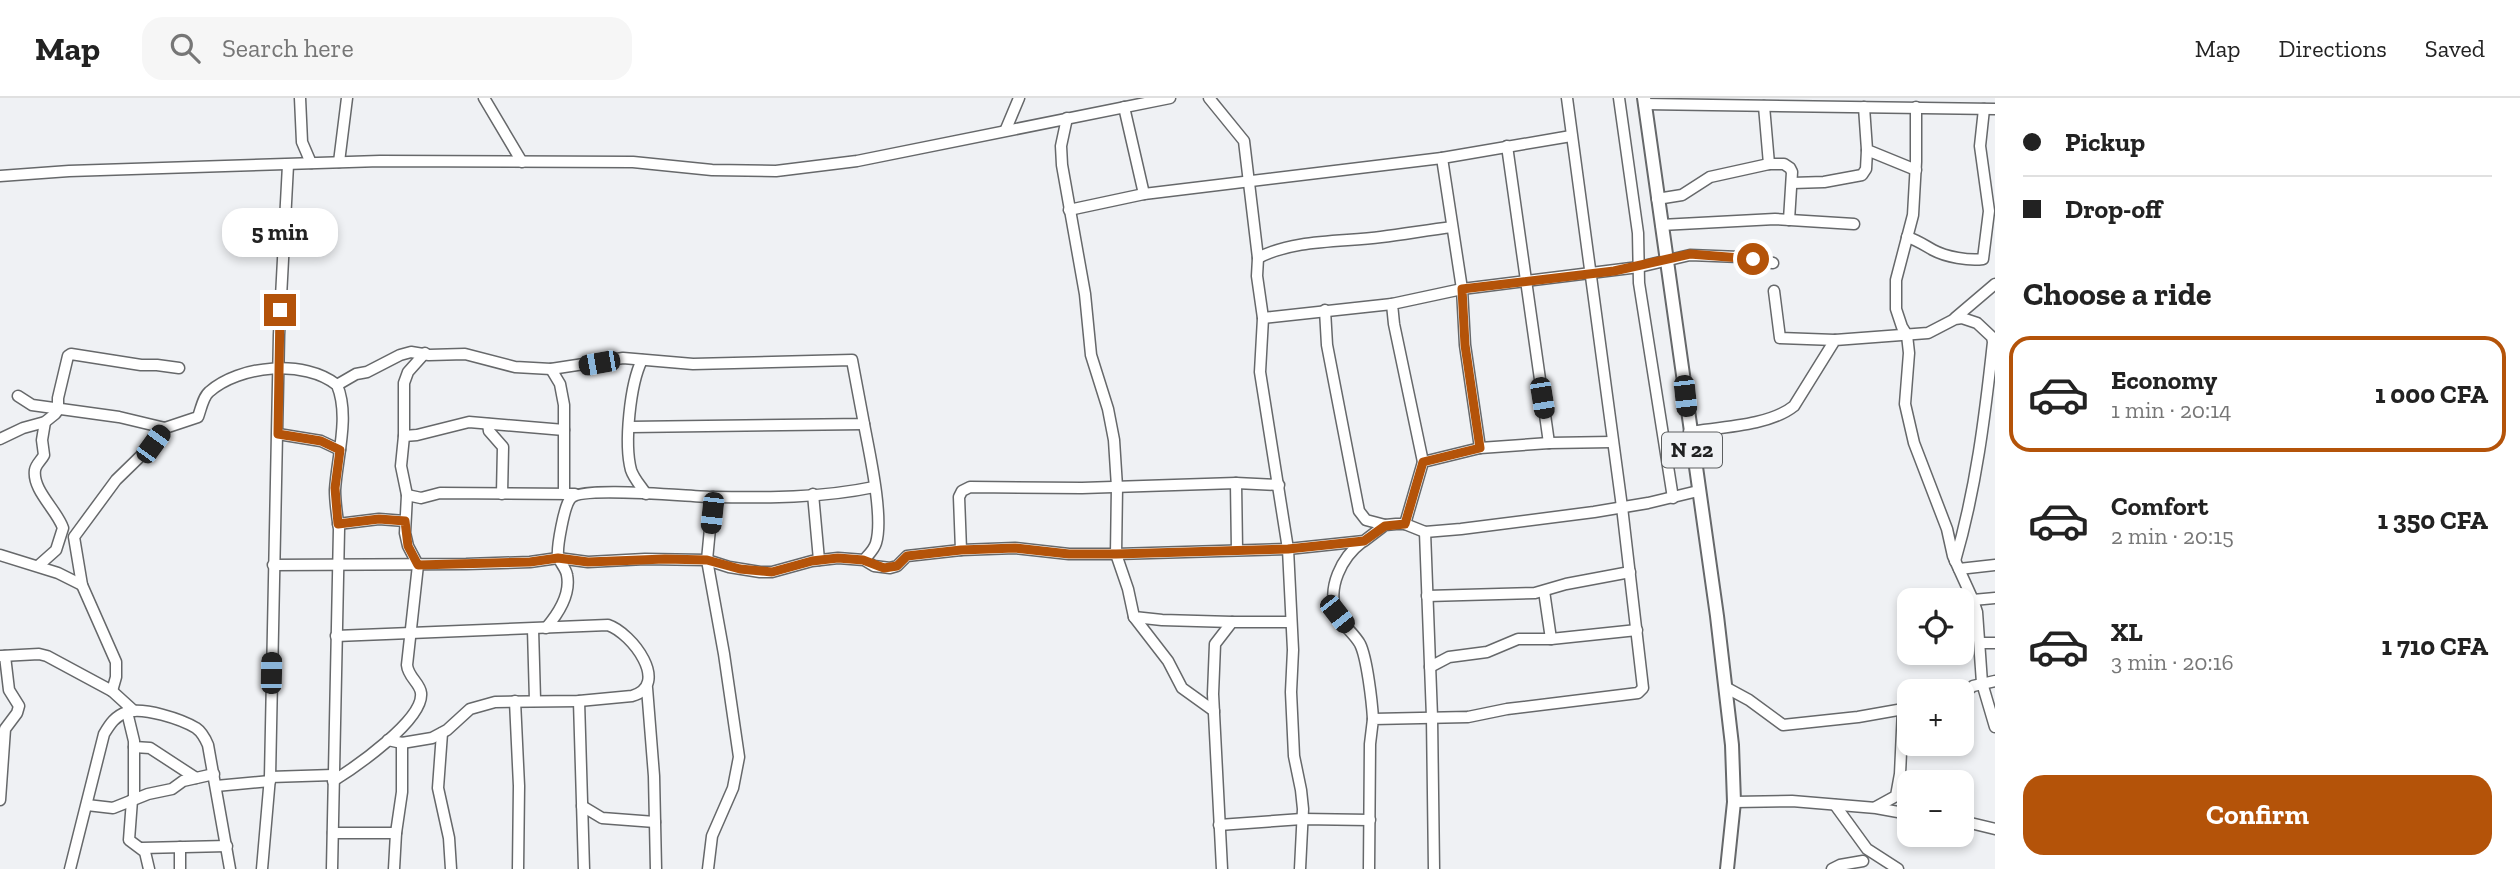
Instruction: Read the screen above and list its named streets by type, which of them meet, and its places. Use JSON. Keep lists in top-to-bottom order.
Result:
{
  "streets": {
    "main road": ["N 22"]
  },
  "page": {
    "header": "Map",
    "search": "Search here",
    "nav": ["Map", "Directions", "Saved"],
    "banner": ["Pickup", "Drop-off"],
    "bubble": "5 min",
    "heading": "Choose a ride",
    "list": [
      {
        "name": "Economy",
        "note": "1 min · 20:14",
        "value": "1 000 CFA"
      },
      {
        "name": "Comfort",
        "note": "2 min · 20:15",
        "value": "1 350 CFA"
      },
      {
        "name": "XL",
        "note": "3 min · 20:16",
        "value": "1 710 CFA"
      }
    ],
    "map_buttons": ["+", "−"],
    "buttons": "Confirm"
  }
}
